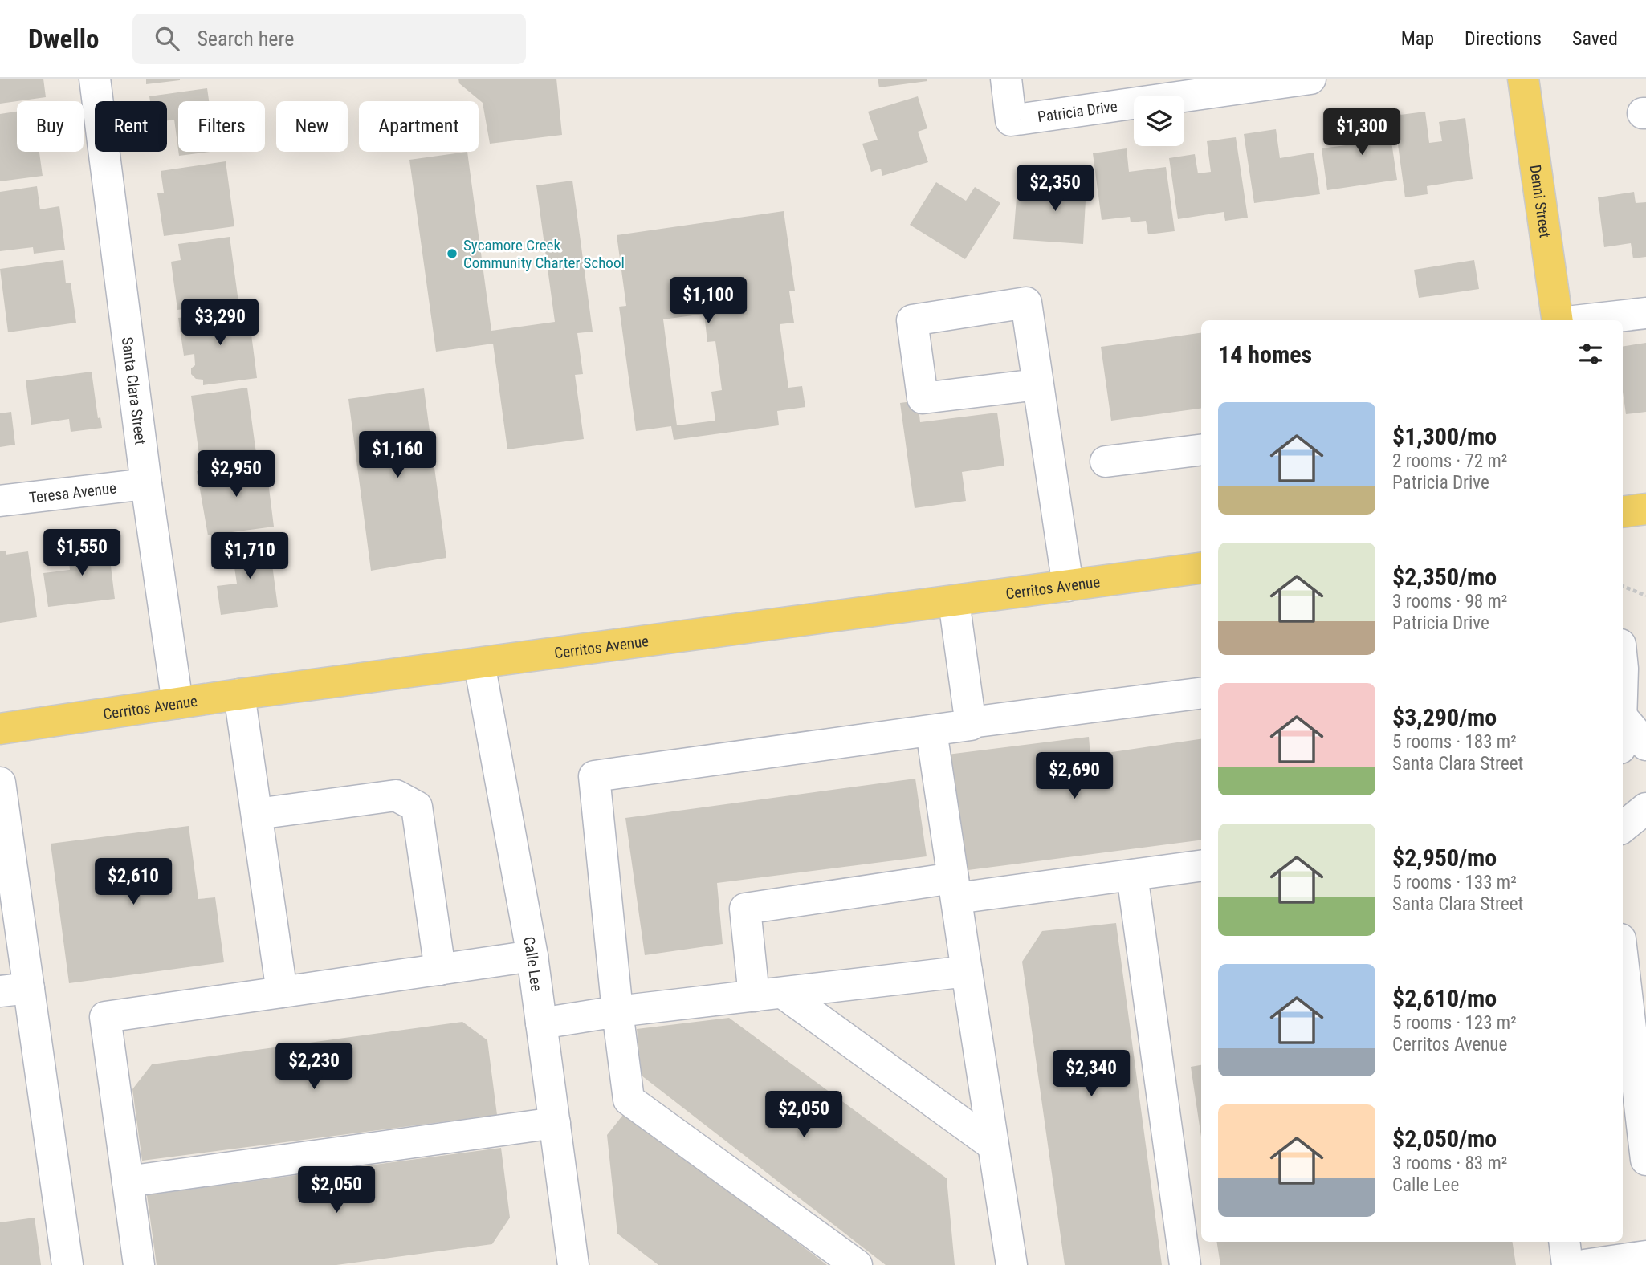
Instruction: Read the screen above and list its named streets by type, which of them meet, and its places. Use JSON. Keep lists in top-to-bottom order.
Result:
{
  "streets": {
    "main road": ["Denni Street", "Cerritos Avenue"],
    "street": [
      "Patricia Drive",
      "Santa Clara Street",
      "Teresa Avenue",
      "Calle Lee"
    ]
  },
  "crossings": [
    ["Santa Clara Street", "Teresa Avenue"],
    ["Santa Clara Street", "Cerritos Avenue"],
    ["Cerritos Avenue", "Calle Lee"]
  ],
  "places": ["Sycamore Creek Community Charter School"],
  "page": {
    "header": "Dwello",
    "search": "Search here",
    "nav": ["Map", "Directions", "Saved"],
    "chip": [
      "Buy",
      "Rent",
      "Filters",
      "New",
      "Apartment"
    ],
    "price": [
      "$1,300",
      "$2,350",
      "$1,100",
      "$3,290",
      "$1,160",
      "$2,950",
      "$1,550",
      "$1,710",
      "$2,690",
      "$2,610",
      "$2,230",
      "$2,340",
      "$2,050",
      "$2,050"
    ],
    "heading": "14 homes",
    "list": [
      {
        "name": "$1,300/mo",
        "note": "2 rooms · 72 m² · Patricia Drive"
      },
      {
        "name": "$2,350/mo",
        "note": "3 rooms · 98 m² · Patricia Drive"
      },
      {
        "name": "$3,290/mo",
        "note": "5 rooms · 183 m² · Santa Clara Street"
      },
      {
        "name": "$2,950/mo",
        "note": "5 rooms · 133 m² · Santa Clara Street"
      },
      {
        "name": "$2,610/mo",
        "note": "5 rooms · 123 m² · Cerritos Avenue"
      },
      {
        "name": "$2,050/mo",
        "note": "3 rooms · 83 m² · Calle Lee"
      }
    ]
  }
}
